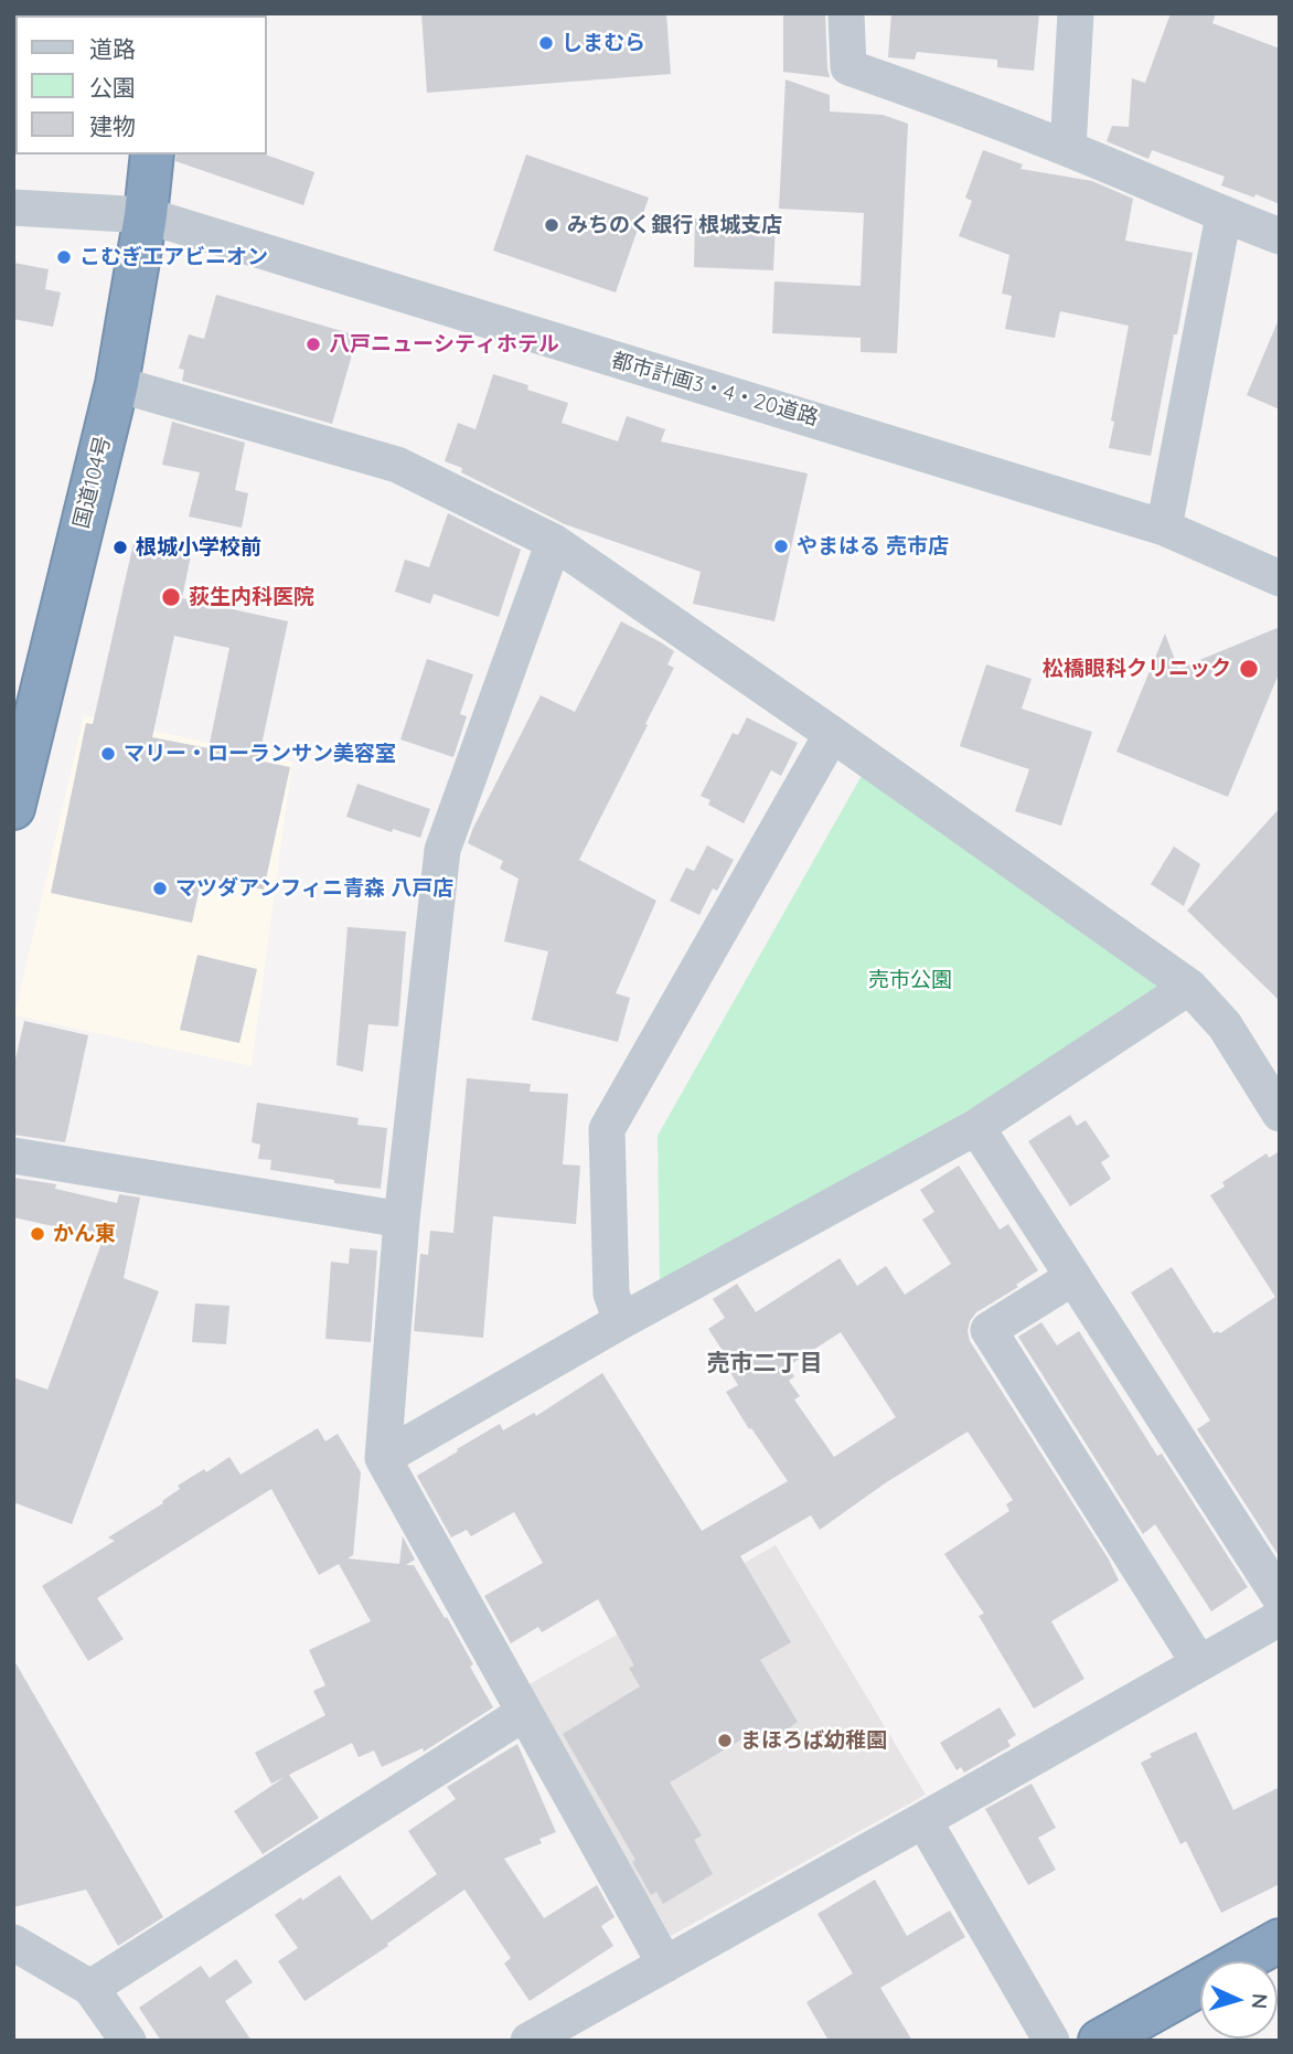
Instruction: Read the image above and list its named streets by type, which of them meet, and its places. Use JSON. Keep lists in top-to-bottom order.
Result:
{
  "streets": {
    "highway": ["国道104号"],
    "street": ["都市計画3・4・20道路"]
  },
  "crossings": [
    ["都市計画3・4・20道路", "国道104号"]
  ],
  "districts": ["売市二丁目"],
  "parks": ["売市公園"],
  "places": [
    "しまむら",
    "みちのく銀行 根城支店",
    "こむぎ工アビニオン",
    "八戸ニューシティホテル",
    "やまはる 売市店",
    "根城小学校前",
    "荻生内科医院",
    "松橋眼科クリニック",
    "マリー・ローランサン美容室",
    "マツダアンフィニ青森 八戸店",
    "かん東",
    "まほろば幼稚園"
  ],
  "legend": ["道路", "公園", "建物"],
  "north": "right"
}
